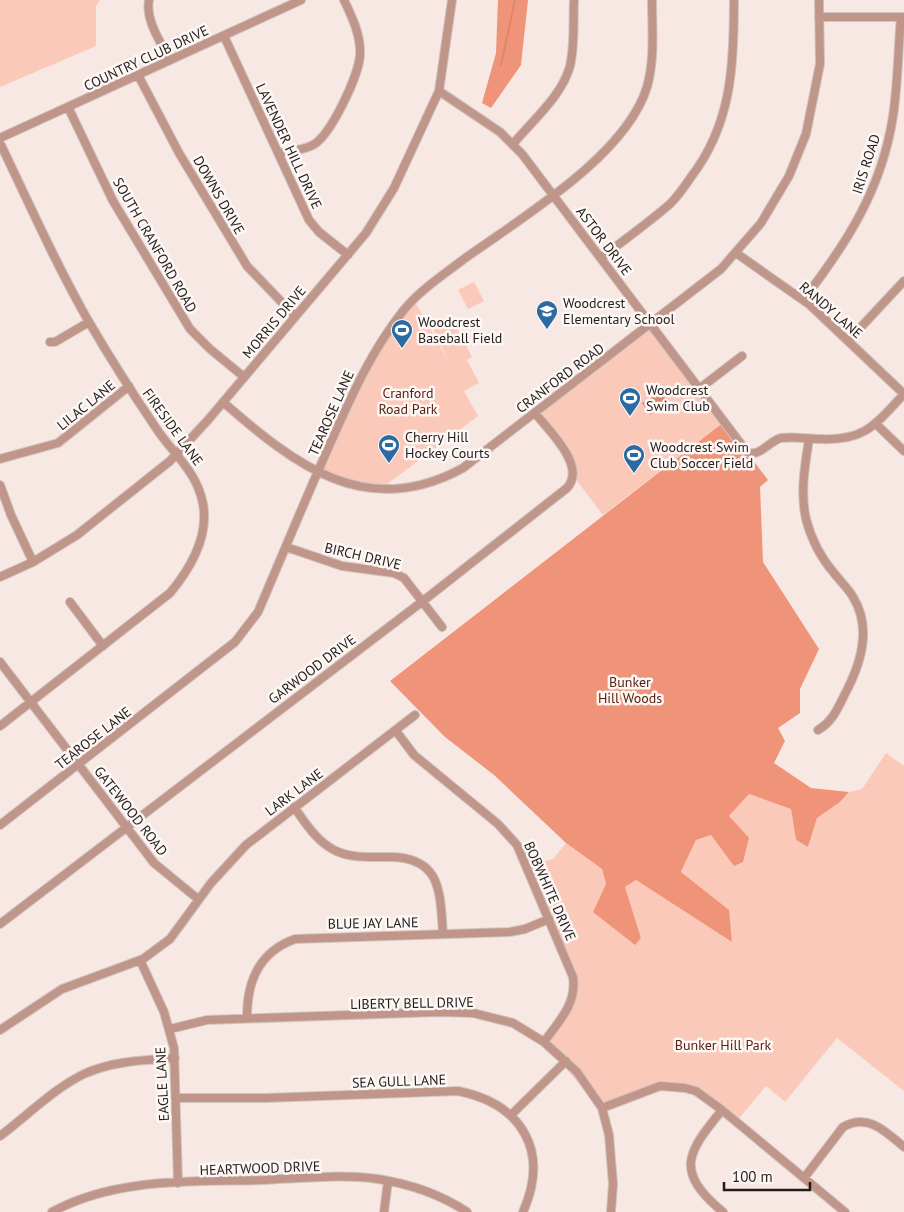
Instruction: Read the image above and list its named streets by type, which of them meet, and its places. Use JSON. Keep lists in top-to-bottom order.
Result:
{
  "streets": {
    "street": [
      "COUNTRY CLUB DRIVE",
      "LAVENDER HILL DRIVE",
      "IRIS ROAD",
      "DOWNS DRIVE",
      "ASTOR DRIVE",
      "SOUTH CRANFORD ROAD",
      "RANDY LANE",
      "MORRIS DRIVE",
      "CRANFORD ROAD",
      "LILAC LANE",
      "TEAROSE LANE",
      "FIRESIDE LANE",
      "BIRCH DRIVE",
      "GARWOOD DRIVE",
      "LARK LANE",
      "GATEWOOD ROAD",
      "BOBWHITE DRIVE",
      "BLUE JAY LANE",
      "LIBERTY BELL DRIVE",
      "SEA GULL LANE",
      "EAGLE LANE",
      "HEARTWOOD DRIVE"
    ]
  },
  "crossings": [
    ["COUNTRY CLUB DRIVE", "LAVENDER HILL DRIVE"],
    ["COUNTRY CLUB DRIVE", "DOWNS DRIVE"],
    ["COUNTRY CLUB DRIVE", "SOUTH CRANFORD ROAD"],
    ["LAVENDER HILL DRIVE", "MORRIS DRIVE"],
    ["IRIS ROAD", "RANDY LANE"],
    ["DOWNS DRIVE", "MORRIS DRIVE"],
    ["ASTOR DRIVE", "MORRIS DRIVE"],
    ["ASTOR DRIVE", "CRANFORD ROAD"],
    ["ASTOR DRIVE", "TEAROSE LANE"],
    ["SOUTH CRANFORD ROAD", "MORRIS DRIVE"],
    ["RANDY LANE", "CRANFORD ROAD"],
    ["MORRIS DRIVE", "CRANFORD ROAD"],
    ["MORRIS DRIVE", "FIRESIDE LANE"],
    ["CRANFORD ROAD", "TEAROSE LANE"],
    ["CRANFORD ROAD", "GARWOOD DRIVE"],
    ["LILAC LANE", "FIRESIDE LANE"],
    ["TEAROSE LANE", "BIRCH DRIVE"],
    ["TEAROSE LANE", "GATEWOOD ROAD"],
    ["FIRESIDE LANE", "GATEWOOD ROAD"],
    ["BIRCH DRIVE", "GARWOOD DRIVE"],
    ["GARWOOD DRIVE", "GATEWOOD ROAD"],
    ["LARK LANE", "GATEWOOD ROAD"],
    ["LARK LANE", "BOBWHITE DRIVE"],
    ["BOBWHITE DRIVE", "BLUE JAY LANE"],
    ["BOBWHITE DRIVE", "LIBERTY BELL DRIVE"],
    ["BLUE JAY LANE", "LIBERTY BELL DRIVE"],
    ["LIBERTY BELL DRIVE", "EAGLE LANE"],
    ["SEA GULL LANE", "EAGLE LANE"],
    ["EAGLE LANE", "HEARTWOOD DRIVE"]
  ],
  "parks": ["Cranford Road Park", "Bunker Hill Woods", "Bunker Hill Park"],
  "places": {
    "school or university": ["Woodcrest Elementary School"],
    "sports": [
      "Woodcrest Baseball Field",
      "Woodcrest Swim Club",
      "Cherry Hill Hockey Courts",
      "Woodcrest Swim Club Soccer Field"
    ]
  },
  "scale_bar": "100 m"
}
